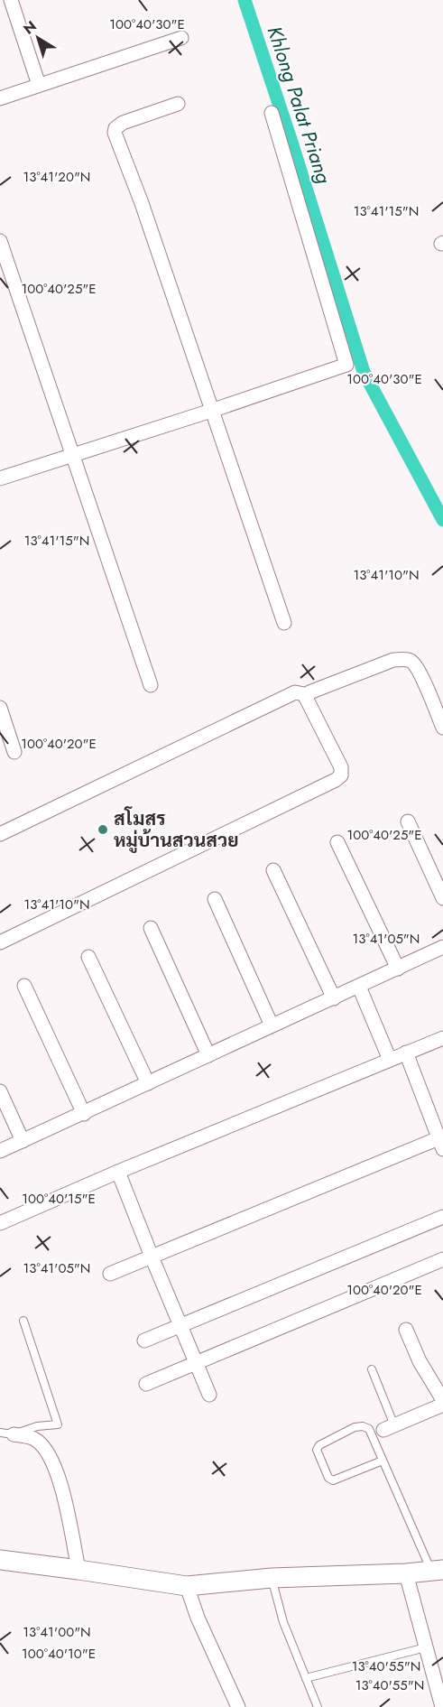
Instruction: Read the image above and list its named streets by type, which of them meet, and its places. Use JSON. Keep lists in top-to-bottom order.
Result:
{
  "water": ["Khlong Palat Priang"],
  "places": ["สโมสร หมู่บ้านสวนสวย"],
  "north": "top left",
  "coordinates": [
    "100°40'30\"E",
    "13°41'20\"N",
    "13°41'15\"N",
    "100°40'25\"E",
    "13°41'10\"N",
    "100°40'20\"E",
    "13°41'05\"N",
    "100°40'15\"E",
    "13°41'00\"N",
    "100°40'10\"E",
    "13°40'55\"N"
  ]
}
